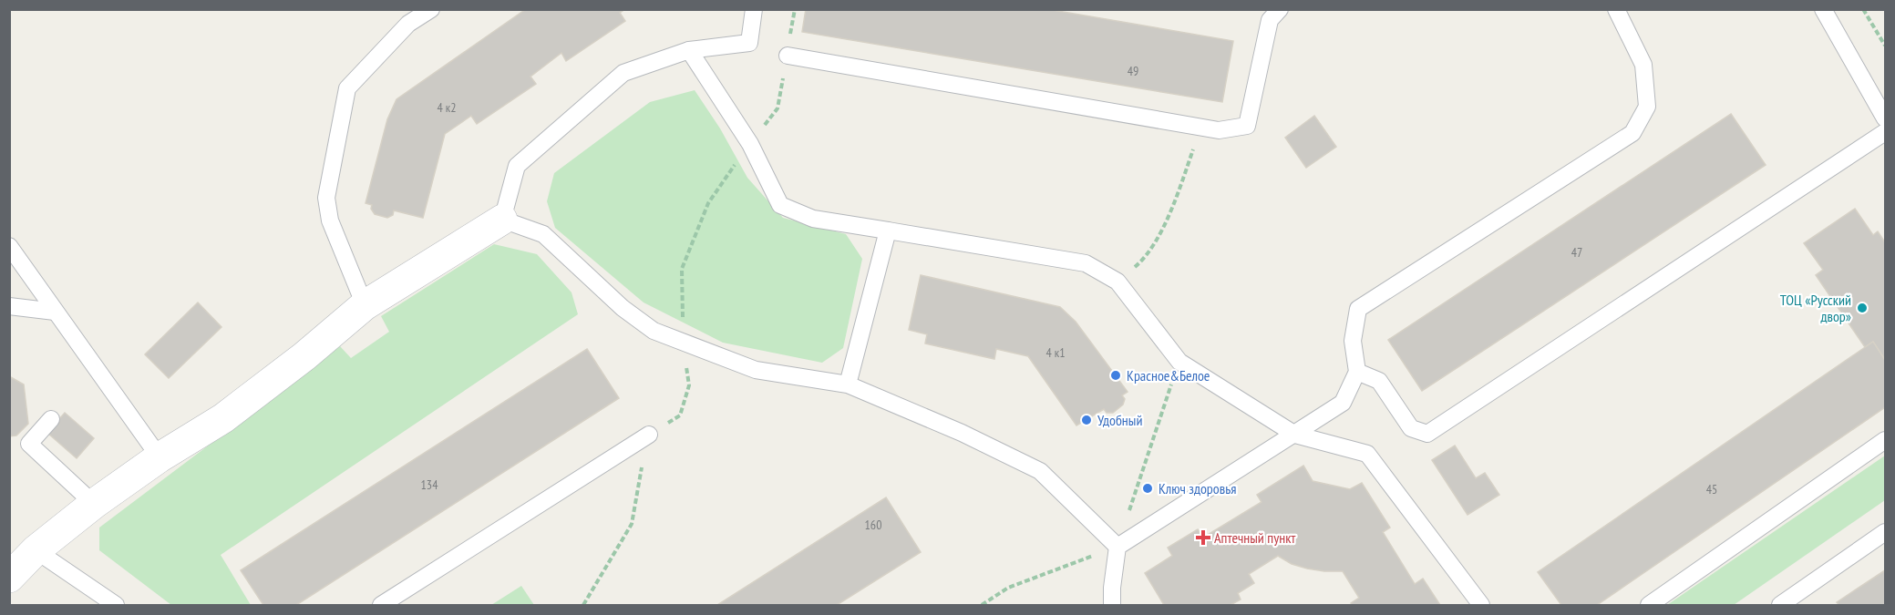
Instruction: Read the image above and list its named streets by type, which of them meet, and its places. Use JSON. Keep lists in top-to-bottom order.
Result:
{
  "places": {
    "other": [
      "ТОЦ «Русский двор»",
      "Красное&Белое",
      "Удобный",
      "Ключ здоровья"
    ],
    "health": ["Аптечный пункт"]
  },
  "house_numbers": [
    "49",
    "4 к2",
    "47",
    "4 к1",
    "134",
    "45",
    "160"
  ]
}
